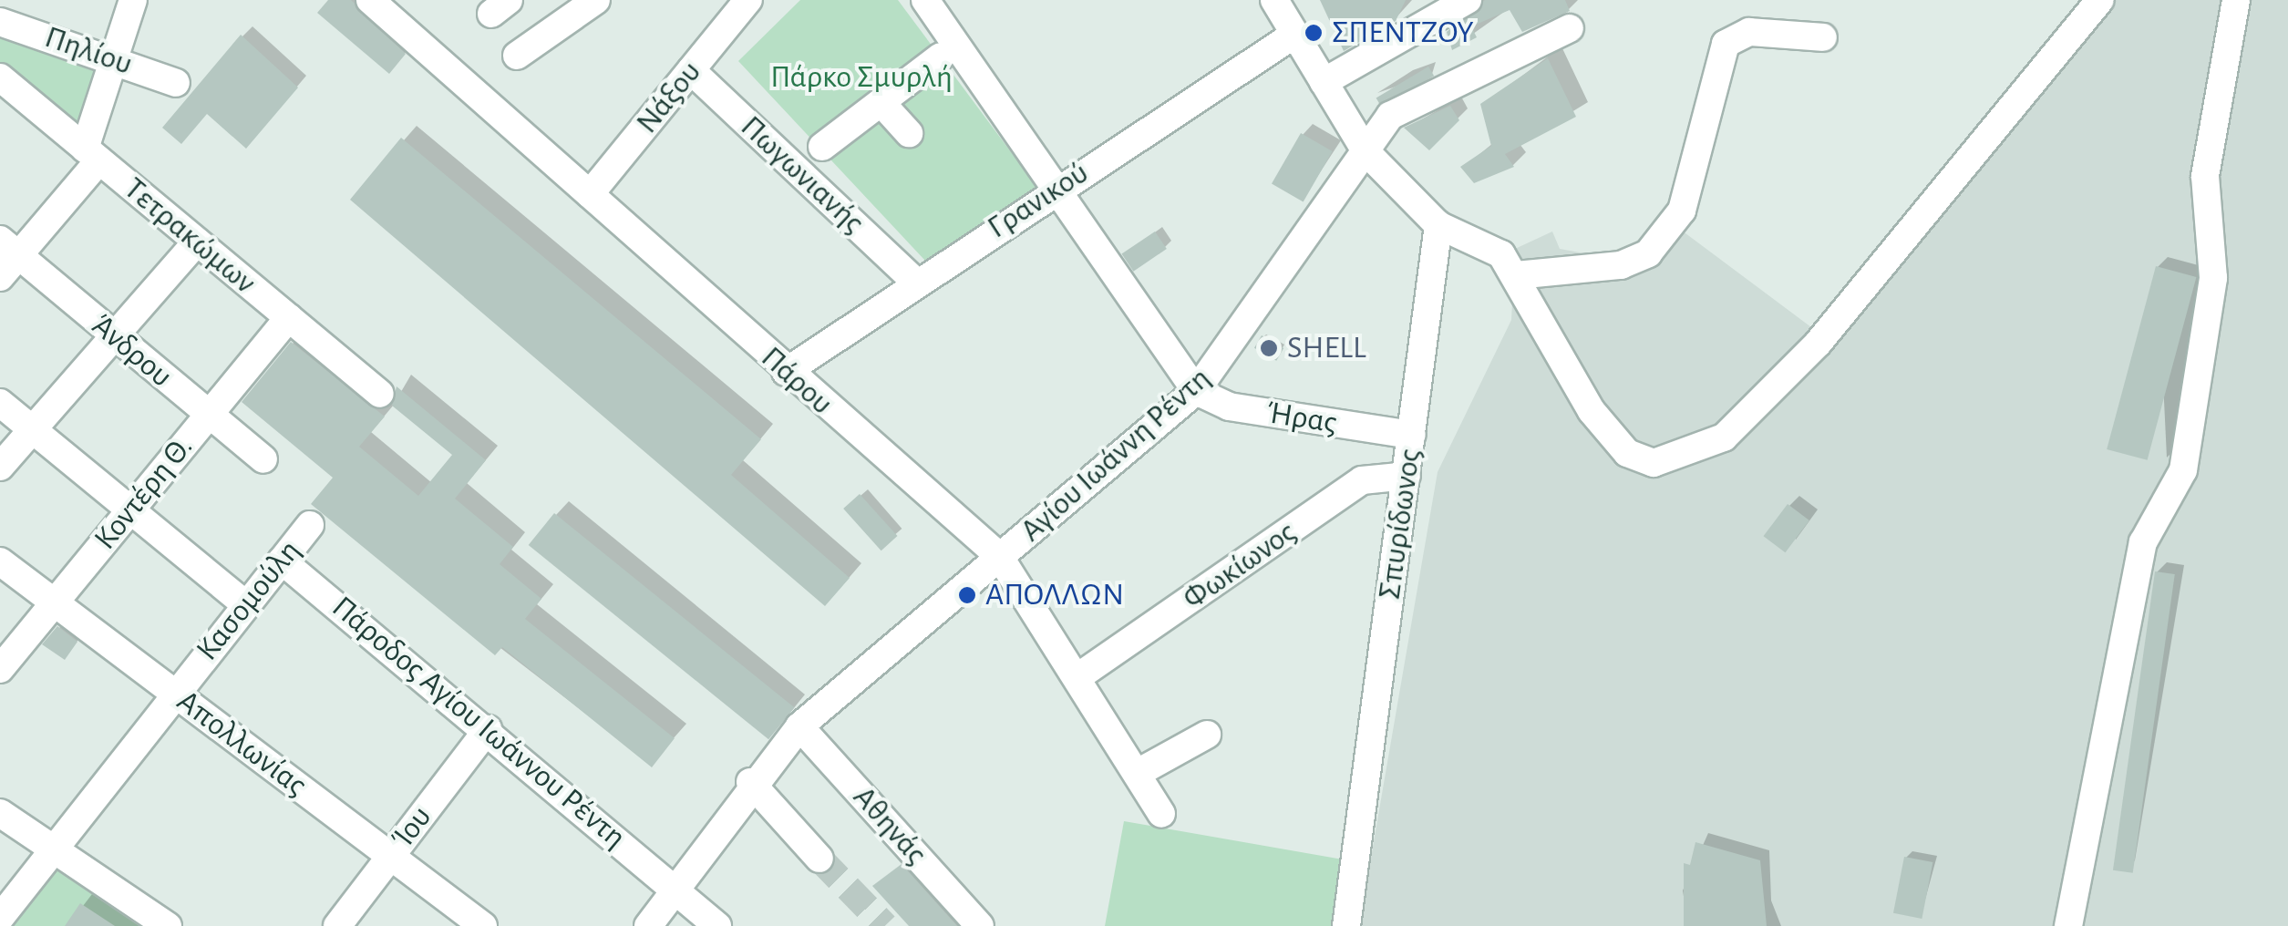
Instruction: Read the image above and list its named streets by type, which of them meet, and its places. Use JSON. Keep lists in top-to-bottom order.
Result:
{
  "streets": {
    "street": [
      "Πηλίου",
      "Νάξου",
      "Πωγωνιανής",
      "Γρανικού",
      "Τετρακώμων",
      "Άνδρου",
      "Πάρου",
      "Ήρας",
      "Αγίου Ιωάννη Ρέντη",
      "Κοντέρη Θ.",
      "Σπυρίδωνος",
      "Φωκίωνος",
      "Κασομούλη",
      "Πάροδος Αγίου Ιωάννου Ρέντη",
      "Απολλωνίας",
      "Αθηνάς",
      "Ίου"
    ]
  },
  "crossings": [
    ["Νάξου", "Πωγωνιανής"],
    ["Νάξου", "Πάρου"],
    ["Πωγωνιανής", "Γρανικού"],
    ["Γρανικού", "Πάρου"],
    ["Τετρακώμων", "Κοντέρη Θ."],
    ["Άνδρου", "Κοντέρη Θ."],
    ["Πάρου", "Αγίου Ιωάννη Ρέντη"],
    ["Πάρου", "Φωκίωνος"],
    ["Ήρας", "Αγίου Ιωάννη Ρέντη"],
    ["Ήρας", "Σπυρίδωνος"],
    ["Αγίου Ιωάννη Ρέντη", "Πάροδος Αγίου Ιωάννου Ρέντη"],
    ["Αγίου Ιωάννη Ρέντη", "Αθηνάς"],
    ["Κοντέρη Θ.", "Απολλωνίας"],
    ["Σπυρίδωνος", "Φωκίωνος"],
    ["Κασομούλη", "Πάροδος Αγίου Ιωάννου Ρέντη"],
    ["Κασομούλη", "Απολλωνίας"],
    ["Πάροδος Αγίου Ιωάννου Ρέντη", "Ίου"],
    ["Απολλωνίας", "Ίου"]
  ],
  "parks": ["Πάρκο Σµυρλή"],
  "places": ["ΣΠΕΝΤΖΟΥ", "SHELL", "ΑΠΟΛΛΩΝ"]
}
